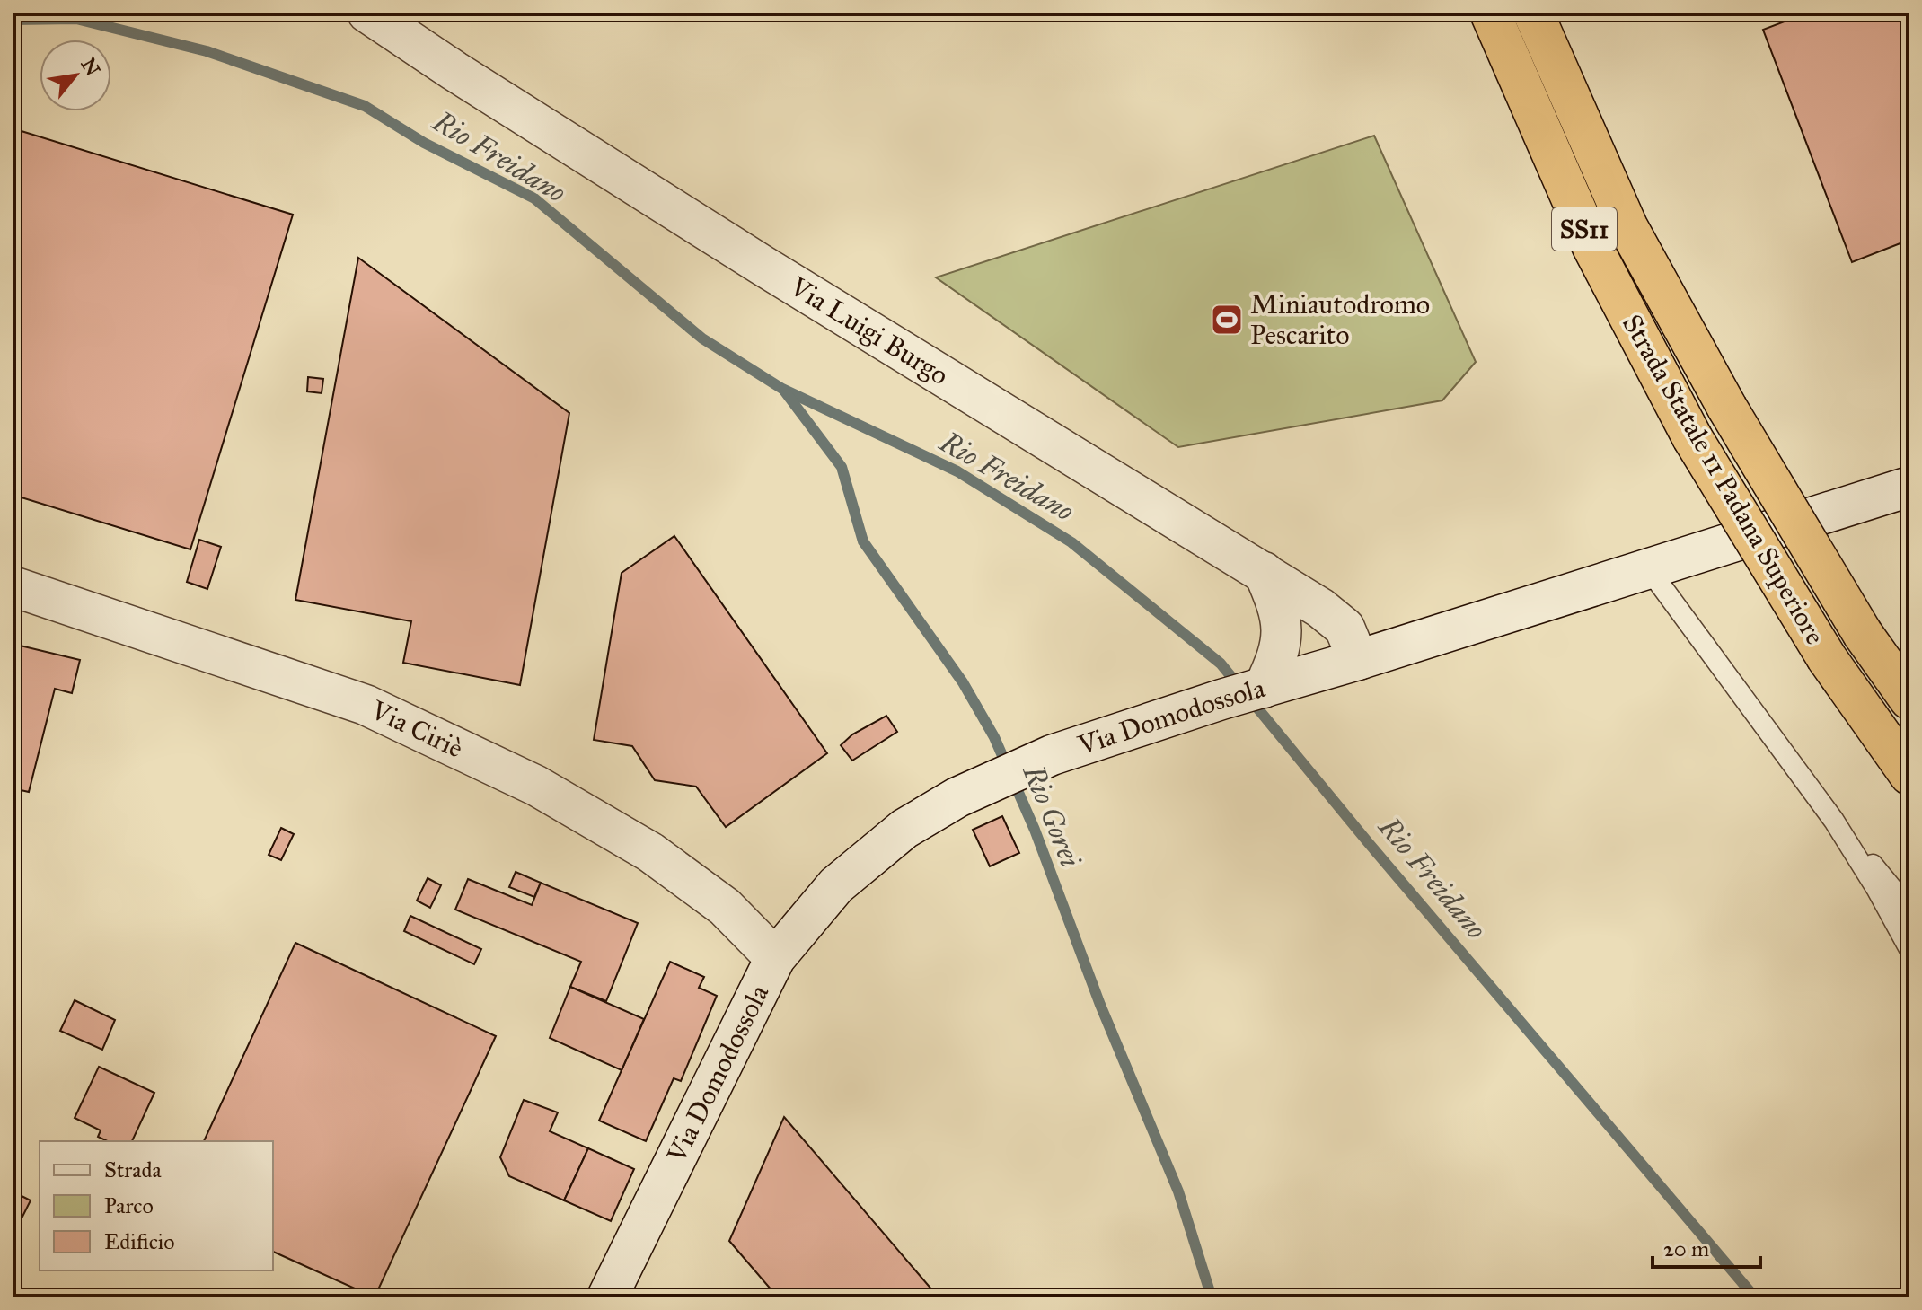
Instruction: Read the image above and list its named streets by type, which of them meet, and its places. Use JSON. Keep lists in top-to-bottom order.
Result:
{
  "streets": {
    "highway": ["SS11", "Strada Statale 11 Padana Superiore"],
    "street": ["Via Luigi Burgo", "Via Domodossola", "Via Ciriè"]
  },
  "crossings": [
    ["Via Luigi Burgo", "Via Domodossola"],
    ["Via Domodossola", "Via Ciriè"]
  ],
  "water": ["Rio Freidano", "Rio Gorei"],
  "places": {
    "sports": ["Miniautodromo Pescarito"]
  },
  "legend": ["Strada", "Parco", "Edificio"],
  "scale_bar": "20 m",
  "north": "top right"
}
